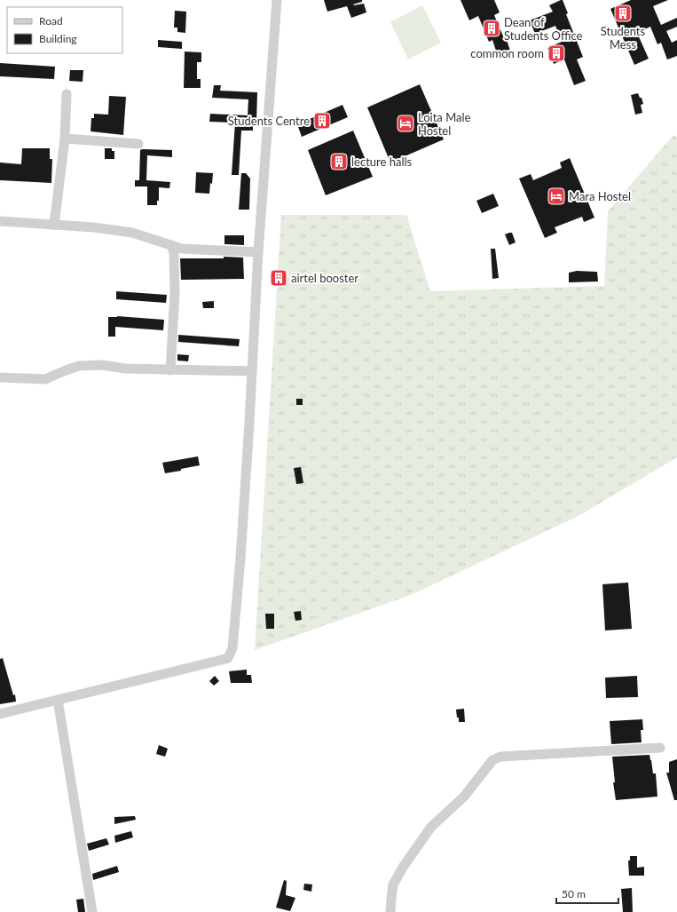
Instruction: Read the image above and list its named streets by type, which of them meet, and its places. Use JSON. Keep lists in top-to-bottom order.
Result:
{
  "places": {
    "building": [
      "Students Mess",
      "Dean of Students Office",
      "common room",
      "Students Centre",
      "lecture halls",
      "airtel booster"
    ],
    "hotel": ["Loita Male Hostel", "Mara Hostel"]
  },
  "legend": ["Road", "Building"],
  "scale_bar": "50 m"
}
